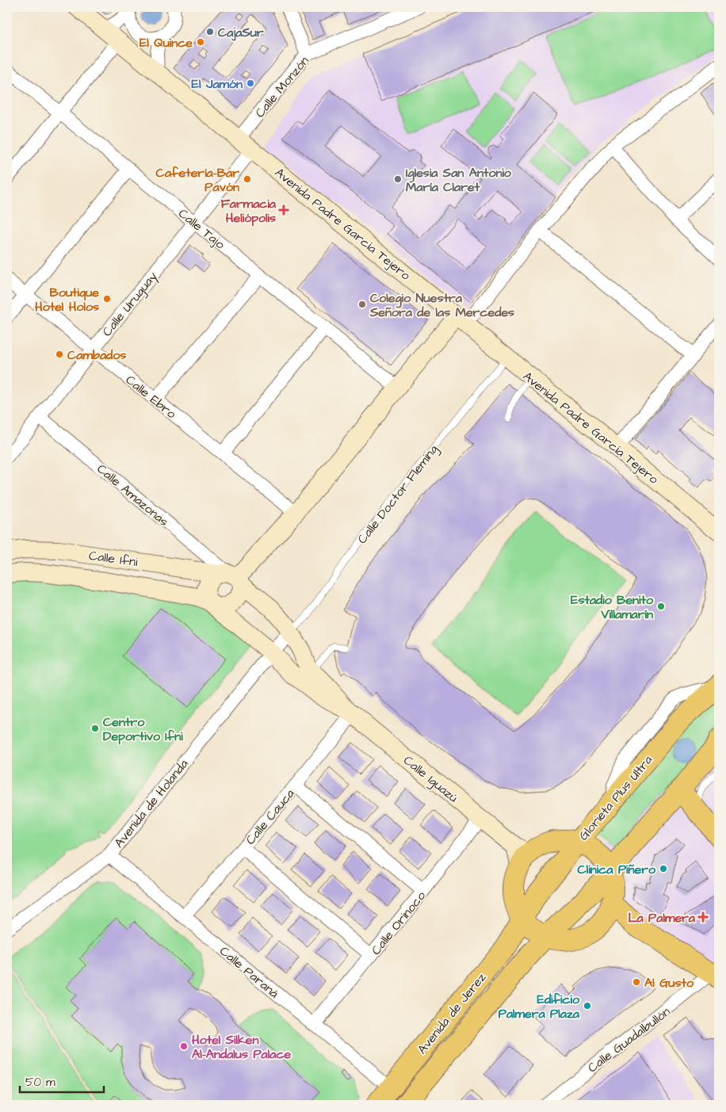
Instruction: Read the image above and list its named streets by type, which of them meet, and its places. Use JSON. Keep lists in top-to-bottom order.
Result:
{
  "streets": {
    "main road": ["Glorieta Plus Ultra", "Avenida de Jerez"],
    "street": [
      "Calle Monzón",
      "Avenida Padre García Tejero",
      "Calle Tajo",
      "Calle Uruguay",
      "Calle Ebro",
      "Calle Amazonas",
      "Calle Ifni",
      "Calle Iguazú",
      "Avenida de Holanda",
      "Calle Cauca",
      "Calle Orinoco",
      "Calle Paraná",
      "Calle Guadalbullón"
    ],
    "lane": ["Calle Doctor Fleming"]
  },
  "crossings": [
    ["Calle Monzón", "Avenida Padre García Tejero"],
    ["Avenida Padre García Tejero", "Calle Uruguay"],
    ["Avenida Padre García Tejero", "Calle Doctor Fleming"],
    ["Calle Tajo", "Calle Uruguay"],
    ["Calle Uruguay", "Calle Ebro"],
    ["Calle Uruguay", "Calle Amazonas"],
    ["Calle Doctor Fleming", "Calle Iguazú"],
    ["Calle Doctor Fleming", "Avenida de Holanda"],
    ["Calle Amazonas", "Calle Ifni"],
    ["Calle Amazonas", "Calle Iguazú"],
    ["Calle Ifni", "Calle Iguazú"],
    ["Calle Iguazú", "Avenida de Holanda"],
    ["Calle Iguazú", "Calle Cauca"],
    ["Calle Iguazú", "Calle Orinoco"],
    ["Glorieta Plus Ultra", "Avenida de Jerez"],
    ["Avenida de Holanda", "Calle Paraná"],
    ["Calle Cauca", "Calle Paraná"],
    ["Calle Orinoco", "Calle Paraná"],
    ["Calle Paraná", "Avenida de Jerez"]
  ],
  "places": {
    "other": [
      "CajaSur",
      "El Quince",
      "El Jamón",
      "Cafetería-Bar Pavón",
      "Iglesia San Antonio María Claret",
      "Boutique Hotel Holos",
      "Colegio Nuestra Señora de las Mercedes",
      "Cambados",
      "Estadio Benito Villamarín",
      "Centro Deportivo Ifni",
      "Clinica Piñero",
      "Al Gusto",
      "Edificio Palmera Plaza",
      "Hotel Silken Al-Andalus Palace"
    ],
    "health": ["Farmacia Heliópolis", "La Palmera"]
  },
  "scale_bar": "50 m"
}
